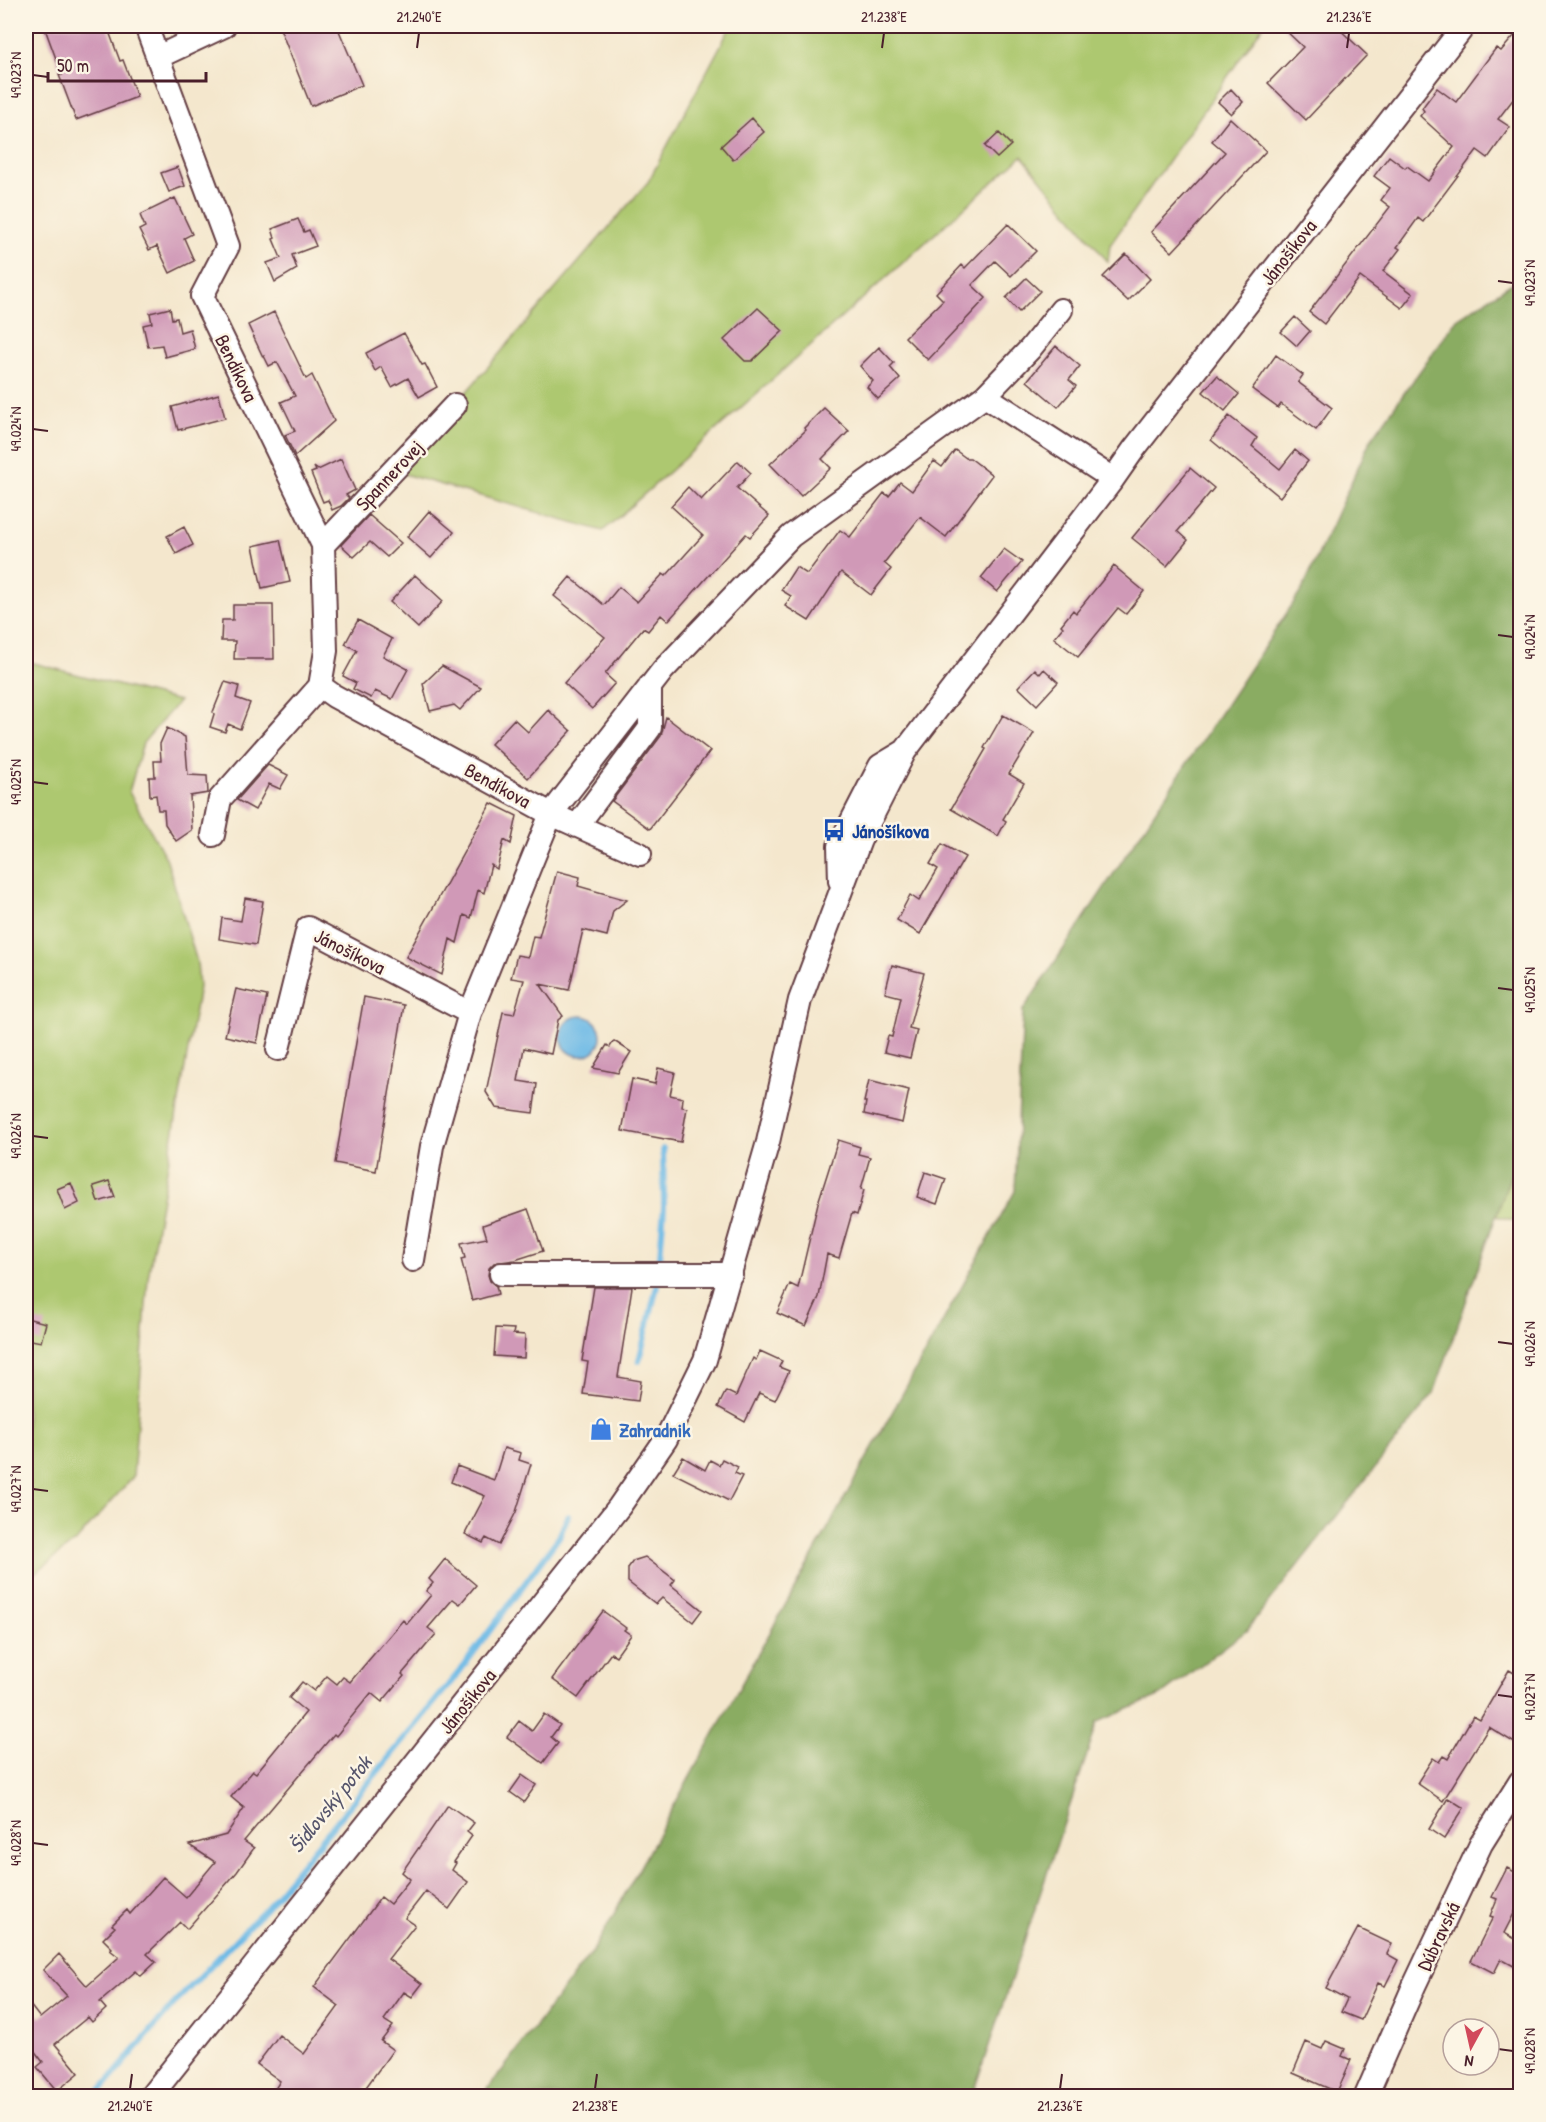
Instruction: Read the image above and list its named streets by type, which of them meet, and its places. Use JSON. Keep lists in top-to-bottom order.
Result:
{
  "streets": {
    "street": [
      "Jánošíkova",
      "Bendíkova",
      "Spannerovej",
      "Dúbravská"
    ]
  },
  "crossings": [
    ["Bendíkova", "Spannerovej"]
  ],
  "water": ["Šidlovský potok"],
  "places": {
    "bus stop": ["Jánošíkova"],
    "shop": ["Zahradnik"]
  },
  "scale_bar": "50 m",
  "north": "bottom",
  "coordinates": [
    "21.240°E",
    "21.238°E",
    "21.236°E",
    "49.023°N",
    "49.024°N",
    "49.025°N",
    "49.026°N",
    "49.027°N",
    "49.028°N"
  ]
}
